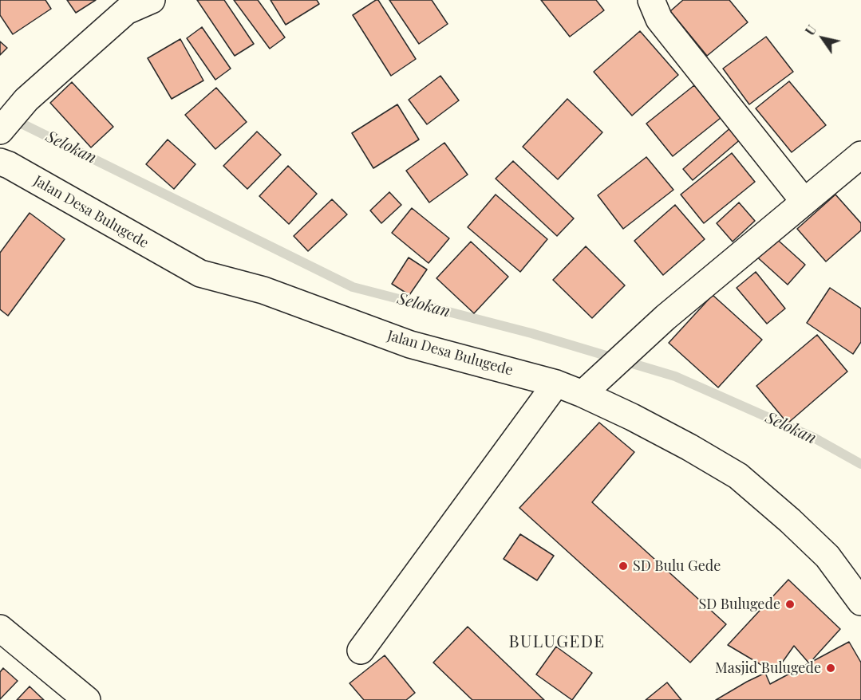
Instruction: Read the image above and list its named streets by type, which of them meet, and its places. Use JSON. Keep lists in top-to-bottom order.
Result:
{
  "streets": {
    "street": ["Jalan Desa Bulugede"]
  },
  "districts": ["BULUGEDE"],
  "water": ["Selokan"],
  "places": ["SD Bulu Gede", "SD Bulugede", "Masjid Bulugede"],
  "north": "top left"
}
